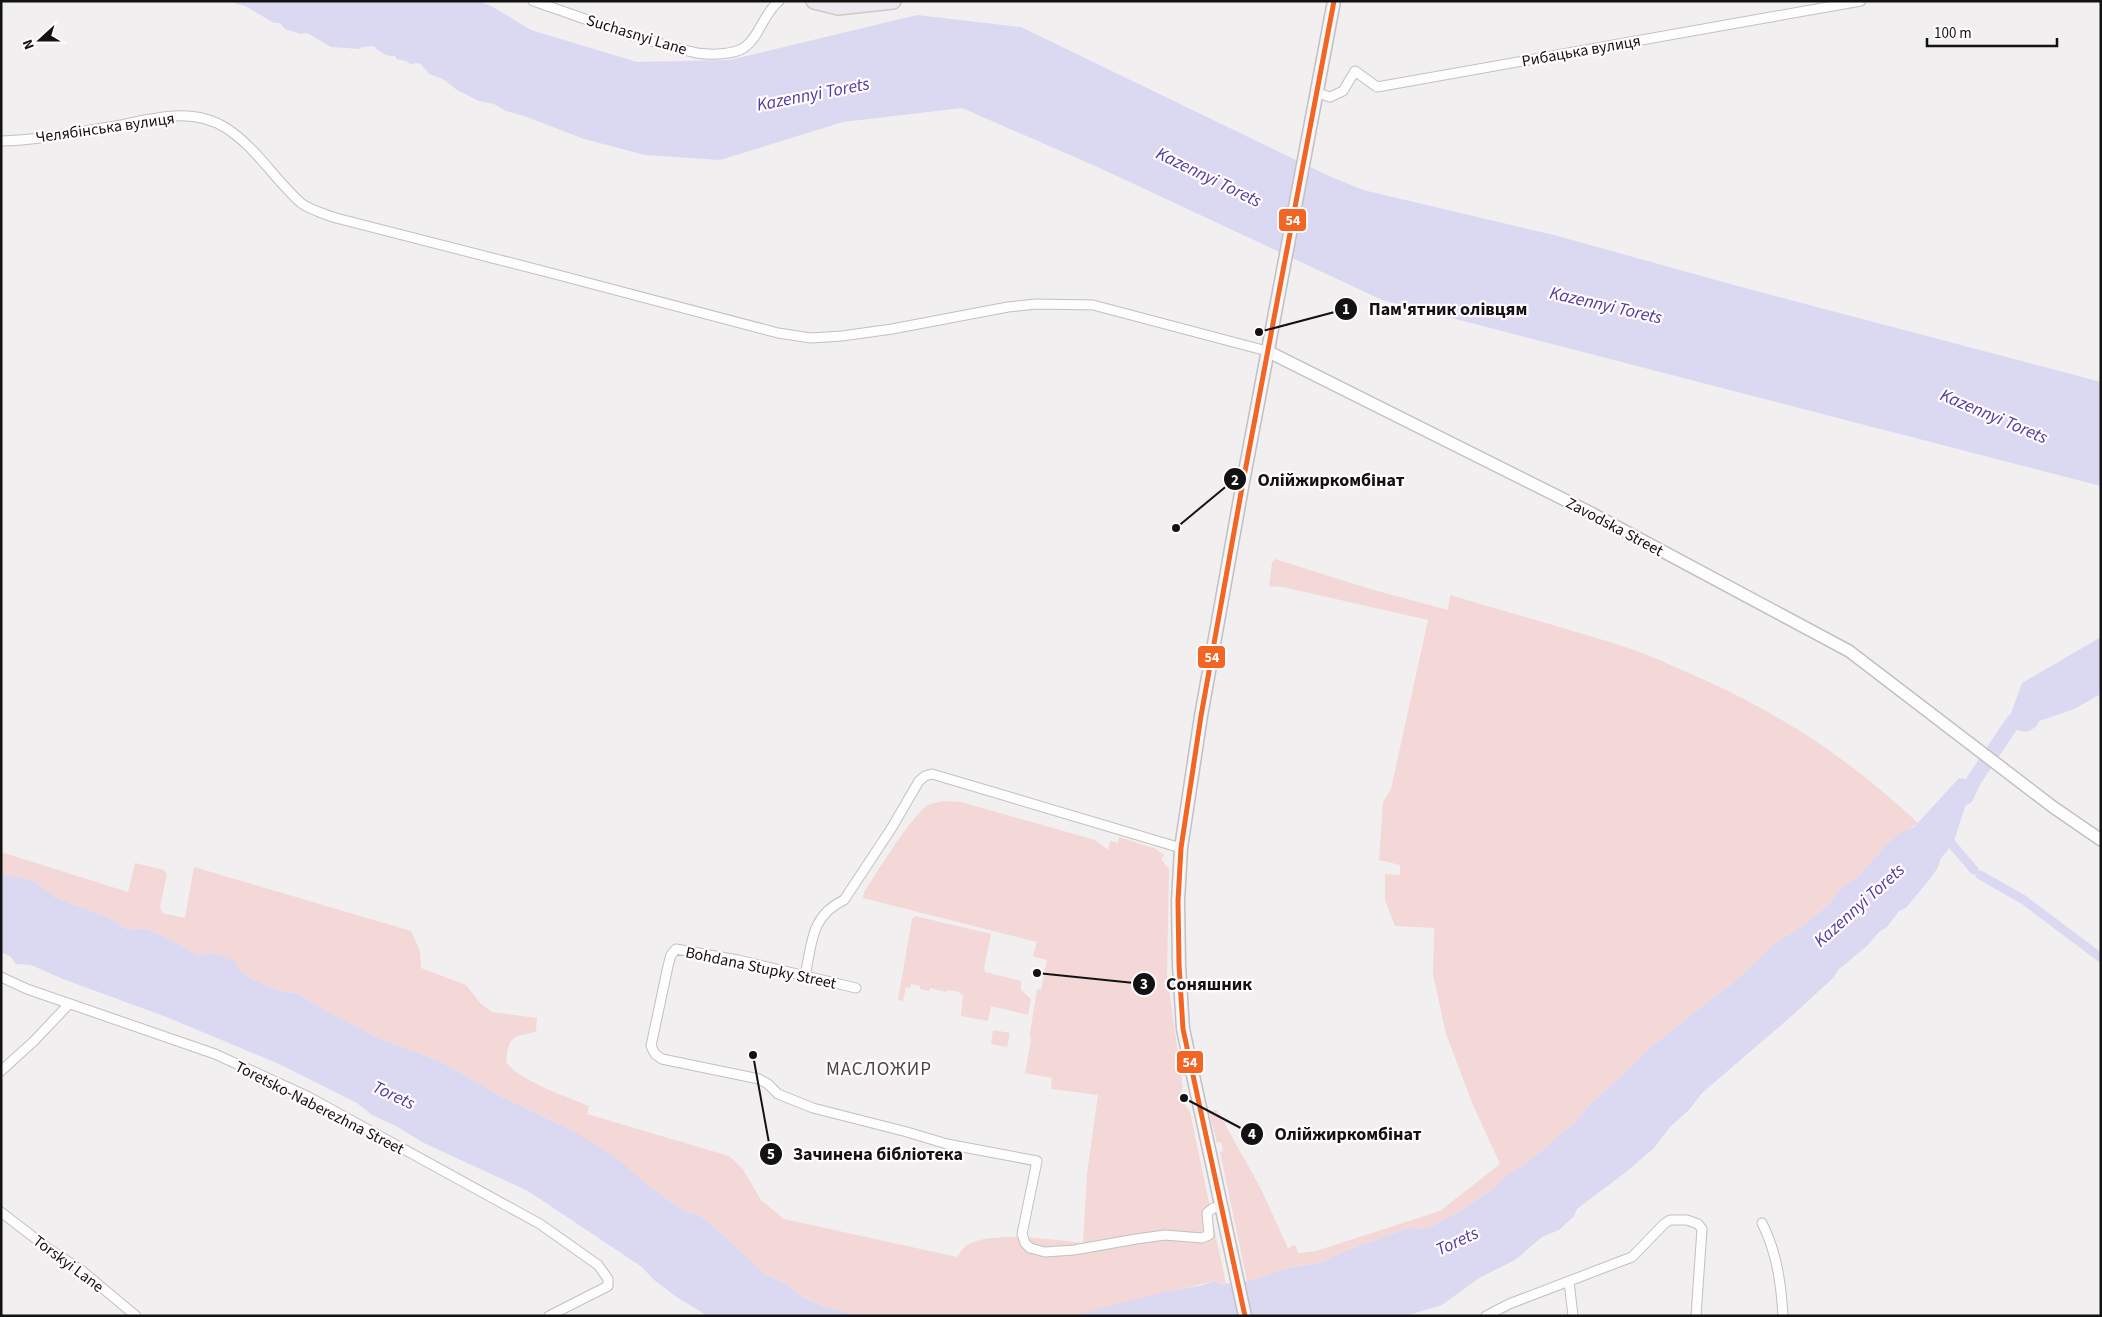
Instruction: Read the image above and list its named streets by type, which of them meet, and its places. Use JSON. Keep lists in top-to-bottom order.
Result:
{
  "streets": {
    "street": [
      "Suchasnyi Lane",
      "Рибацька вулиця",
      "Челябінська вулиця",
      "Zavodska Street",
      "Bohdana Stupky Street",
      "Toretsko-Naberezhna Street",
      "Torskyi Lane"
    ]
  },
  "crossings": [
    ["Челябінська вулиця", "Zavodska Street"]
  ],
  "districts": ["МАСЛОЖИР"],
  "water": ["Kazennyi Torets", "Torets"],
  "places": [
    "Пам'ятник олівцям",
    "Олійжиркомбiнат",
    "Соняшник",
    "Зачинена бібліотека",
    "Олійжиркомбінат"
  ],
  "lines": ["transit line 54"],
  "scale_bar": "100 m",
  "north": "left"
}
